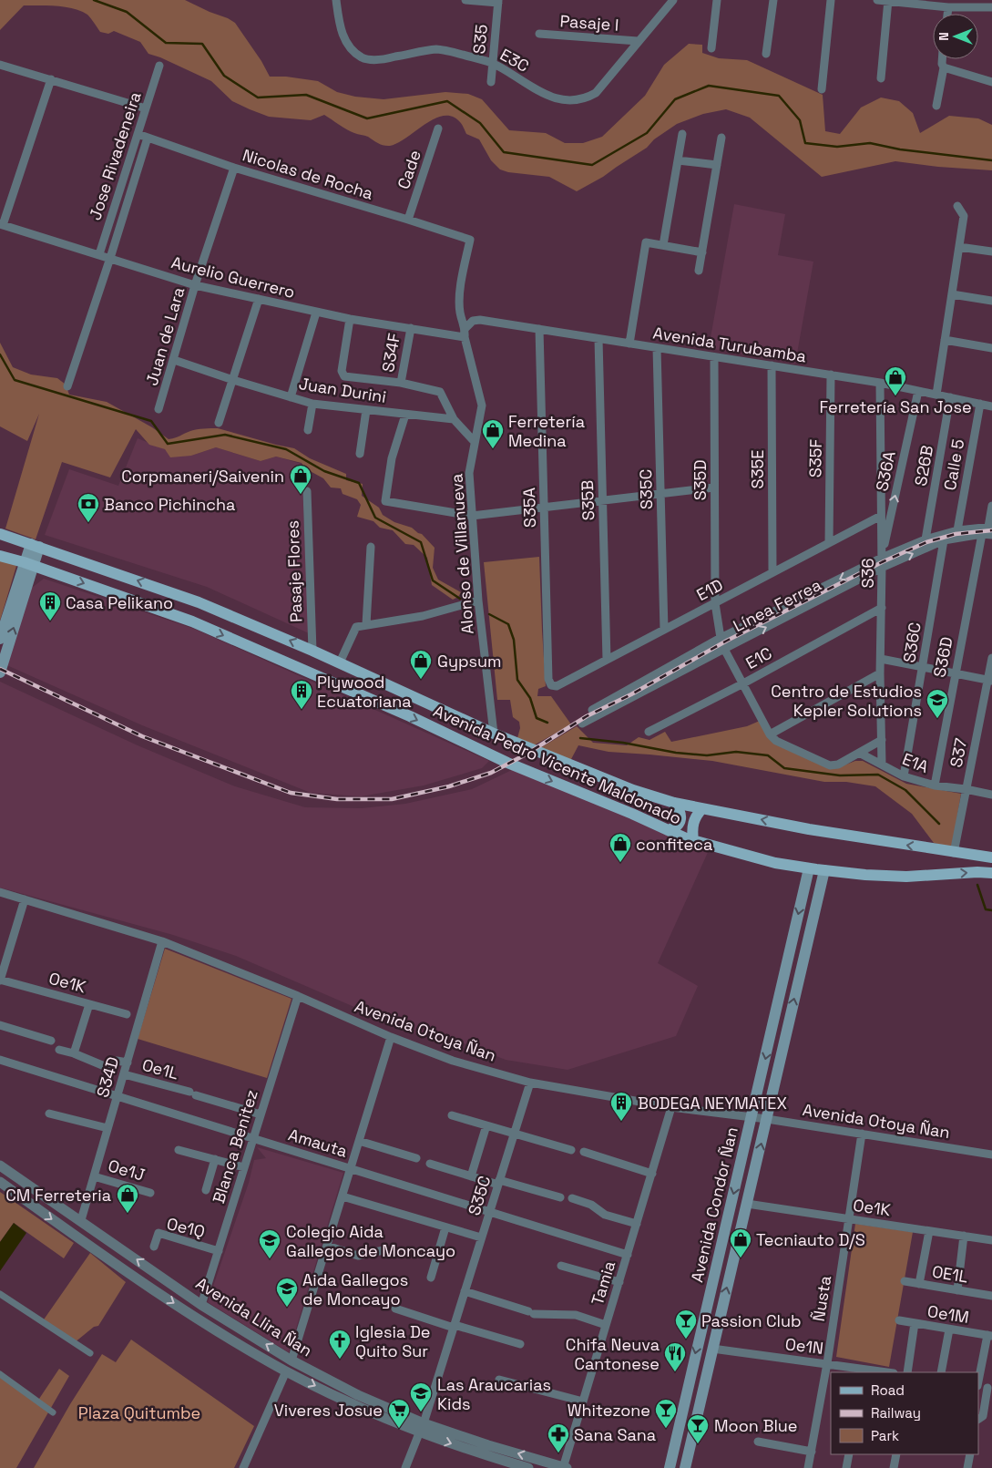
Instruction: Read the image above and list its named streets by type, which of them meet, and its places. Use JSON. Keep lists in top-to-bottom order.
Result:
{
  "streets": {
    "main road": ["Avenida Pedro Vicente Maldonado", "Avenida Condor Ñan"],
    "street": [
      "Pasaje I",
      "S35",
      "E3C",
      "Jose Rivadeneira",
      "Cade",
      "Nicolas de Rocha",
      "Aurelio Guerrero",
      "Juan de Lara",
      "Avenida Turubamba",
      "S34F",
      "Juan Durini",
      "S35F",
      "Calle 5",
      "S26B",
      "S35E",
      "S36A",
      "S35D",
      "S35C",
      "S35B",
      "S35A",
      "Alonso de Villanueva",
      "Pasaje Flores",
      "S36",
      "E1D",
      "Línea Ferrea",
      "S36C",
      "S36D",
      "E1C",
      "S37",
      "E1A",
      "Oe1K",
      "Avenida Otoya Ñan",
      "Oe1L",
      "S34D",
      "Amauta",
      "Blanca Benitez",
      "Oe1J",
      "Oe1Q",
      "OE1L",
      "Tamia",
      "Ñusta",
      "Oe1M",
      "Avenida Llira Ñan",
      "Oe1N"
    ]
  },
  "crossings": [
    ["Pasaje I", "E3C"],
    ["S35", "E3C"],
    ["Jose Rivadeneira", "Nicolas de Rocha"],
    ["Jose Rivadeneira", "Aurelio Guerrero"],
    ["Cade", "Nicolas de Rocha"],
    ["Nicolas de Rocha", "Juan de Lara"],
    ["Nicolas de Rocha", "Alonso de Villanueva"],
    ["Aurelio Guerrero", "Juan de Lara"],
    ["Aurelio Guerrero", "S34F"],
    ["Aurelio Guerrero", "Alonso de Villanueva"],
    ["Juan de Lara", "Juan Durini"],
    ["Avenida Turubamba", "S35F"],
    ["Avenida Turubamba", "Calle 5"],
    ["Avenida Turubamba", "S26B"],
    ["Avenida Turubamba", "S35E"],
    ["Avenida Turubamba", "S36A"],
    ["Avenida Turubamba", "S35D"],
    ["Avenida Turubamba", "S35C"],
    ["Avenida Turubamba", "S35B"],
    ["Avenida Turubamba", "S35A"],
    ["Avenida Turubamba", "Alonso de Villanueva"],
    ["Avenida Turubamba", "S36"],
    ["S35F", "E1D"],
    ["Calle 5", "Línea Ferrea"],
    ["S26B", "Línea Ferrea"],
    ["S35E", "E1D"],
    ["S36A", "S36"],
    ["S36A", "Línea Ferrea"],
    ["S35D", "E1D"],
    ["S35D", "Línea Ferrea"],
    ["S35D", "E1C"],
    ["S35C", "E1D"],
    ["S35C", "Avenida Otoya Ñan"],
    ["S35C", "Amauta"],
    ["S35C", "Avenida Llira Ñan"],
    ["S35B", "E1D"],
    ["S35A", "E1D"],
    ["Alonso de Villanueva", "Avenida Pedro Vicente Maldonado"],
    ["Pasaje Flores", "Avenida Pedro Vicente Maldonado"],
    ["S36", "E1D"],
    ["S36", "Línea Ferrea"],
    ["S36", "E1C"],
    ["S36", "E1A"],
    ["Línea Ferrea", "S36C"],
    ["Línea Ferrea", "S36D"],
    ["S36C", "E1A"],
    ["S36D", "E1A"],
    ["S37", "E1A"],
    ["S37", "Avenida Pedro Vicente Maldonado"],
    ["Avenida Pedro Vicente Maldonado", "Avenida Condor Ñan"],
    ["Oe1K", "Avenida Condor Ñan"],
    ["Oe1K", "Ñusta"],
    ["Avenida Otoya Ñan", "S34D"],
    ["Avenida Otoya Ñan", "Blanca Benitez"],
    ["Avenida Otoya Ñan", "Avenida Condor Ñan"],
    ["Avenida Otoya Ñan", "Tamia"],
    ["Avenida Otoya Ñan", "Ñusta"],
    ["Oe1L", "S34D"],
    ["Oe1L", "Blanca Benitez"],
    ["S34D", "Amauta"],
    ["S34D", "Oe1J"],
    ["S34D", "Avenida Llira Ñan"],
    ["Amauta", "Blanca Benitez"],
    ["Amauta", "Tamia"],
    ["Blanca Benitez", "Oe1Q"],
    ["Blanca Benitez", "Avenida Llira Ñan"],
    ["Avenida Condor Ñan", "Oe1N"],
    ["Tamia", "Avenida Llira Ñan"],
    ["Ñusta", "Oe1N"]
  ],
  "one_way": ["S36A"],
  "parks": ["Plaza Quitumbe"],
  "places": {
    "shop": [
      "Ferretería San Jose",
      "Ferretería Medina",
      "Corpmaneri/Saivenin",
      "Gypsum",
      "confiteca",
      "CM Ferreteria",
      "Tecniauto D/S"
    ],
    "bank": ["Banco Pichincha"],
    "building": ["Casa Pelikano", "Plywood Ecuatoriana", "BODEGA NEYMATEX"],
    "school or university": [
      "Centro de Estudios Kepler Solutions",
      "Colegio Aida Gallegos de Moncayo",
      "Aida Gallegos de Moncayo",
      "Las Araucarias Kids"
    ],
    "bar": ["Passion Club", "Whitezone", "Moon Blue"],
    "church": ["Iglesia De Quito Sur"],
    "restaurant": ["Chifa Neuva Cantonese"],
    "supermarket": ["Viveres Josue"],
    "pharmacy": ["Sana Sana"]
  },
  "legend": ["Road", "Railway", "Park"],
  "north": "left"
}
